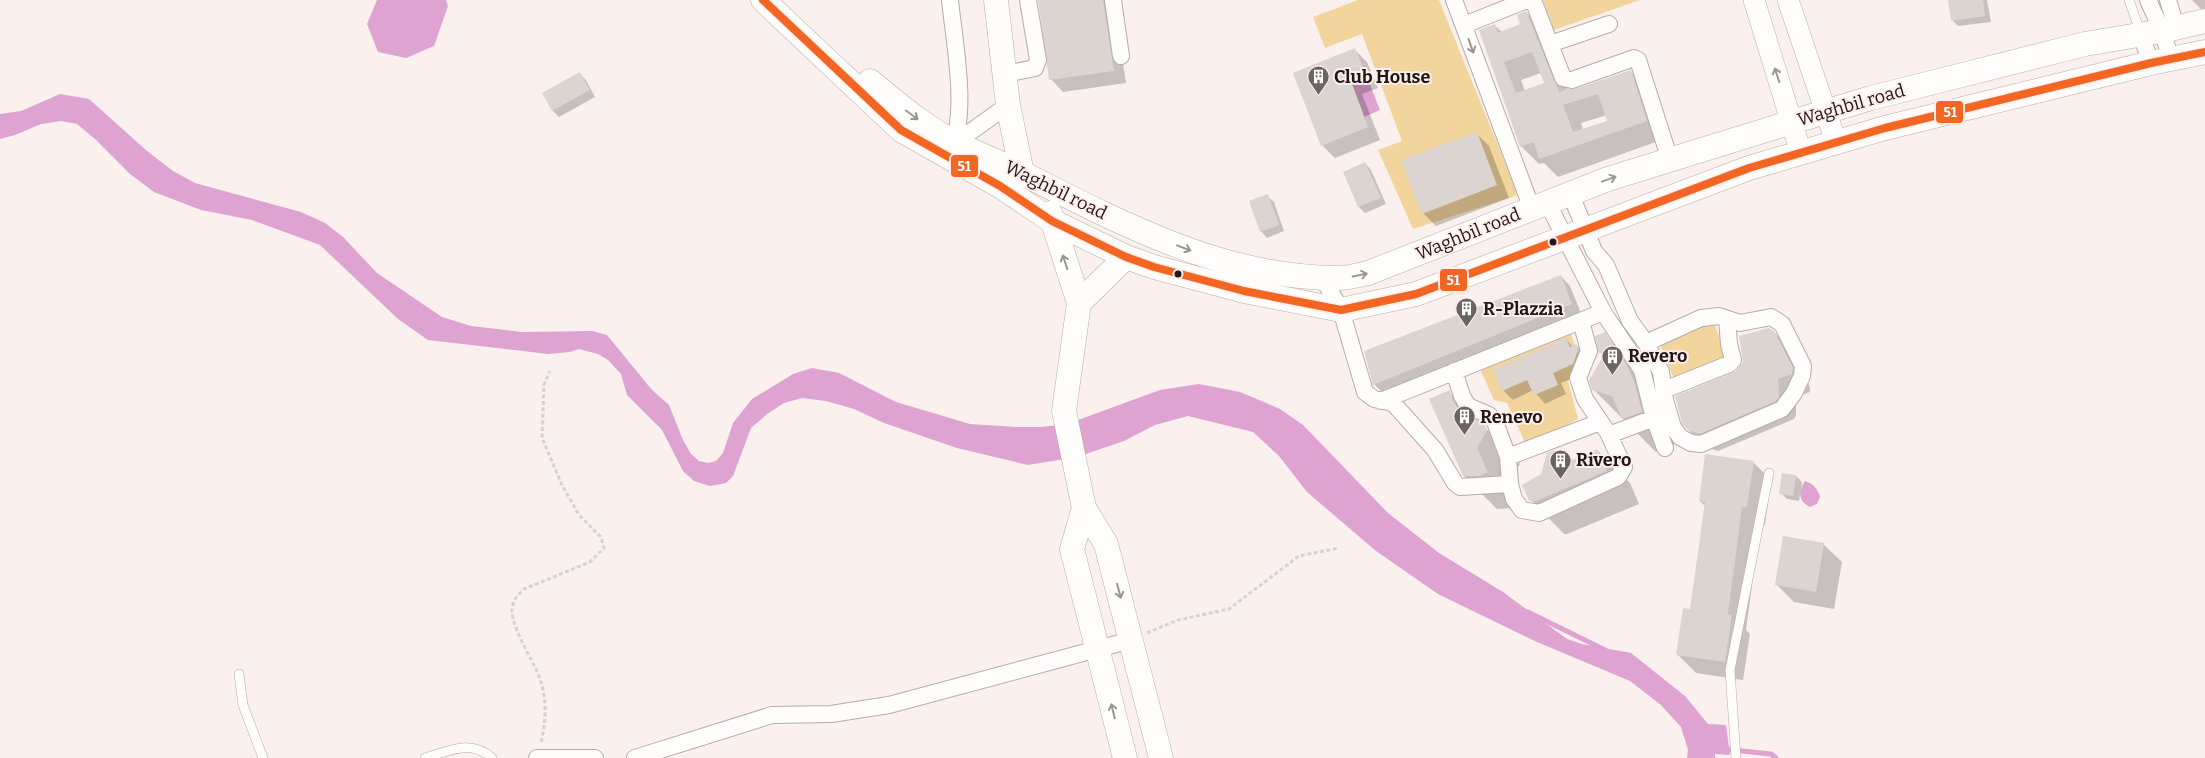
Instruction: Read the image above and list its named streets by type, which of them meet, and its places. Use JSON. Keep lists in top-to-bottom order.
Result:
{
  "streets": {
    "main road": ["Waghbil road"]
  },
  "places": {
    "building": [
      "Club House",
      "R-Plazzia",
      "Revero",
      "Renevo",
      "Rivero"
    ]
  },
  "lines": ["transit line 51"]
}
